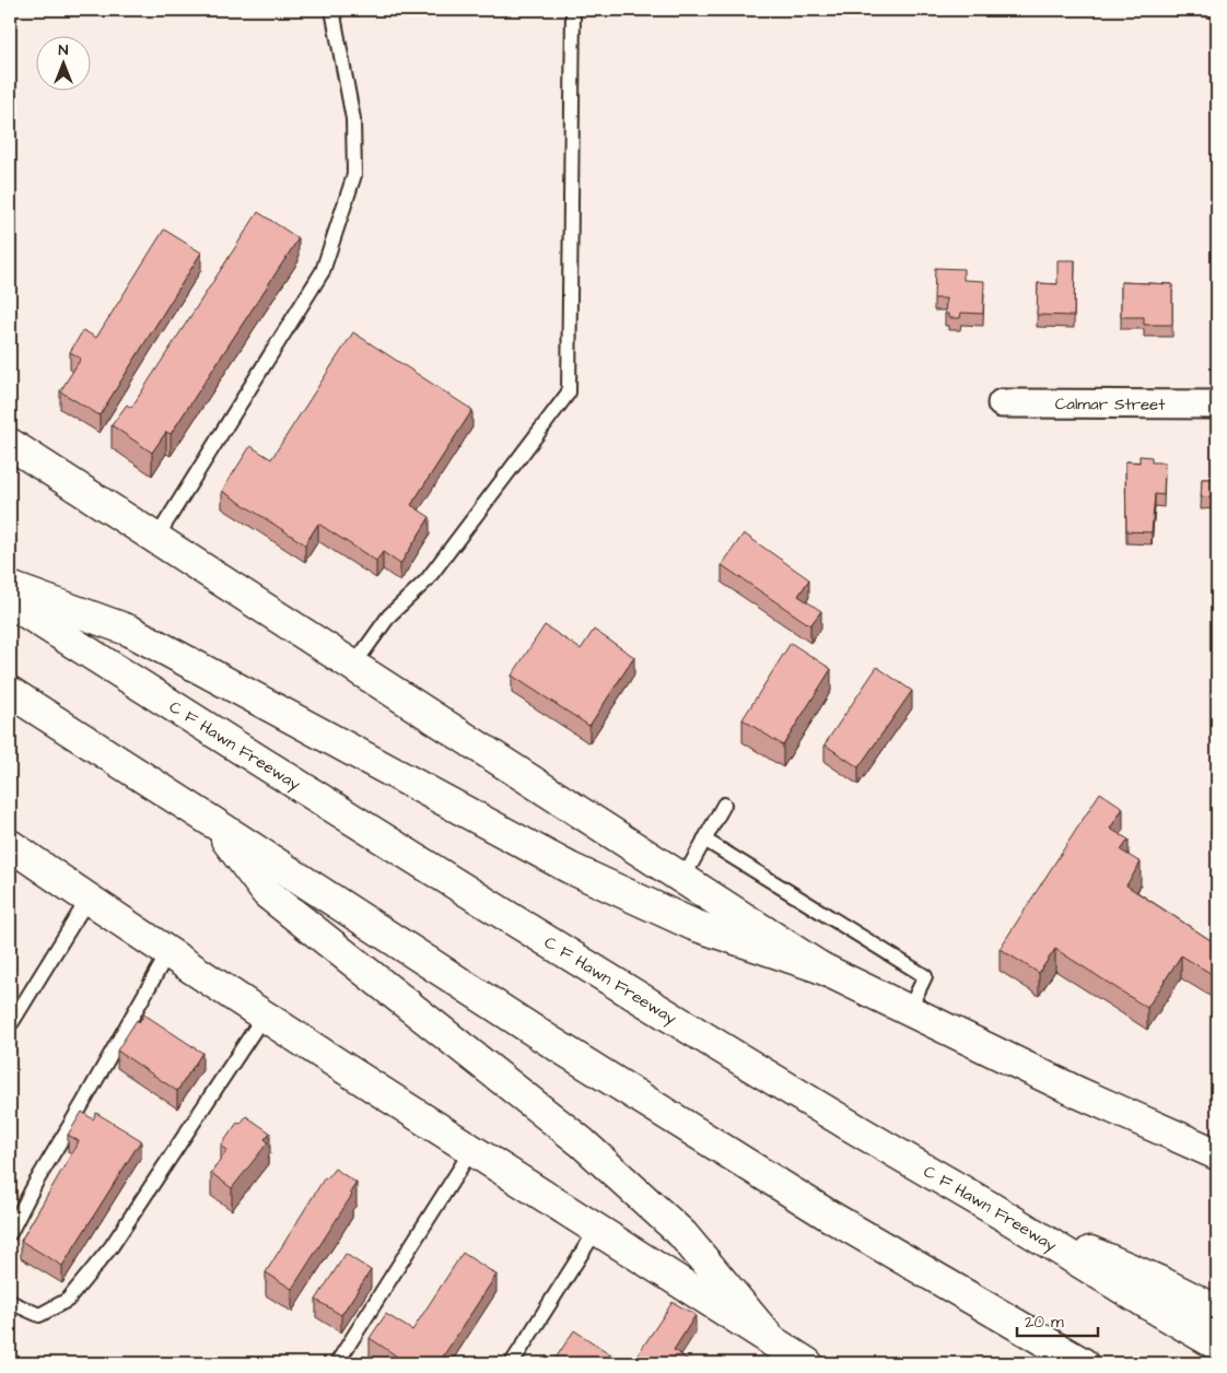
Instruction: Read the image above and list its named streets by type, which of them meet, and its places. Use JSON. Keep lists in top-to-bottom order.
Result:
{
  "streets": {
    "main road": ["C F Hawn Freeway"],
    "street": ["Calmar Street"]
  },
  "scale_bar": "20 m",
  "north": "top"
}
